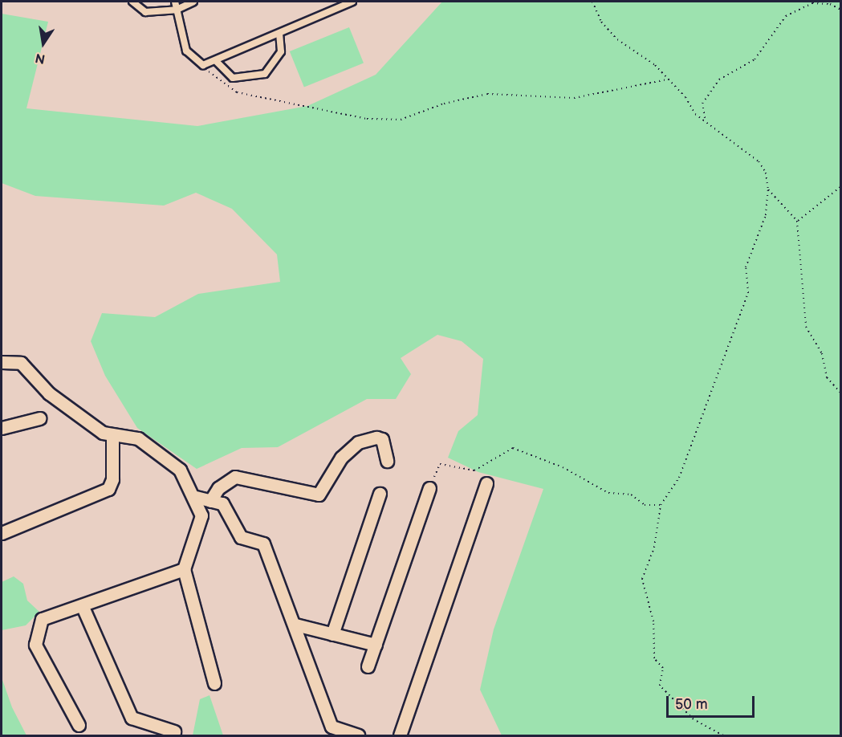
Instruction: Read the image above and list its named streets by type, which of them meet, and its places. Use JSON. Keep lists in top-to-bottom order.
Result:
{
  "scale_bar": "50 m",
  "north": "bottom"
}
